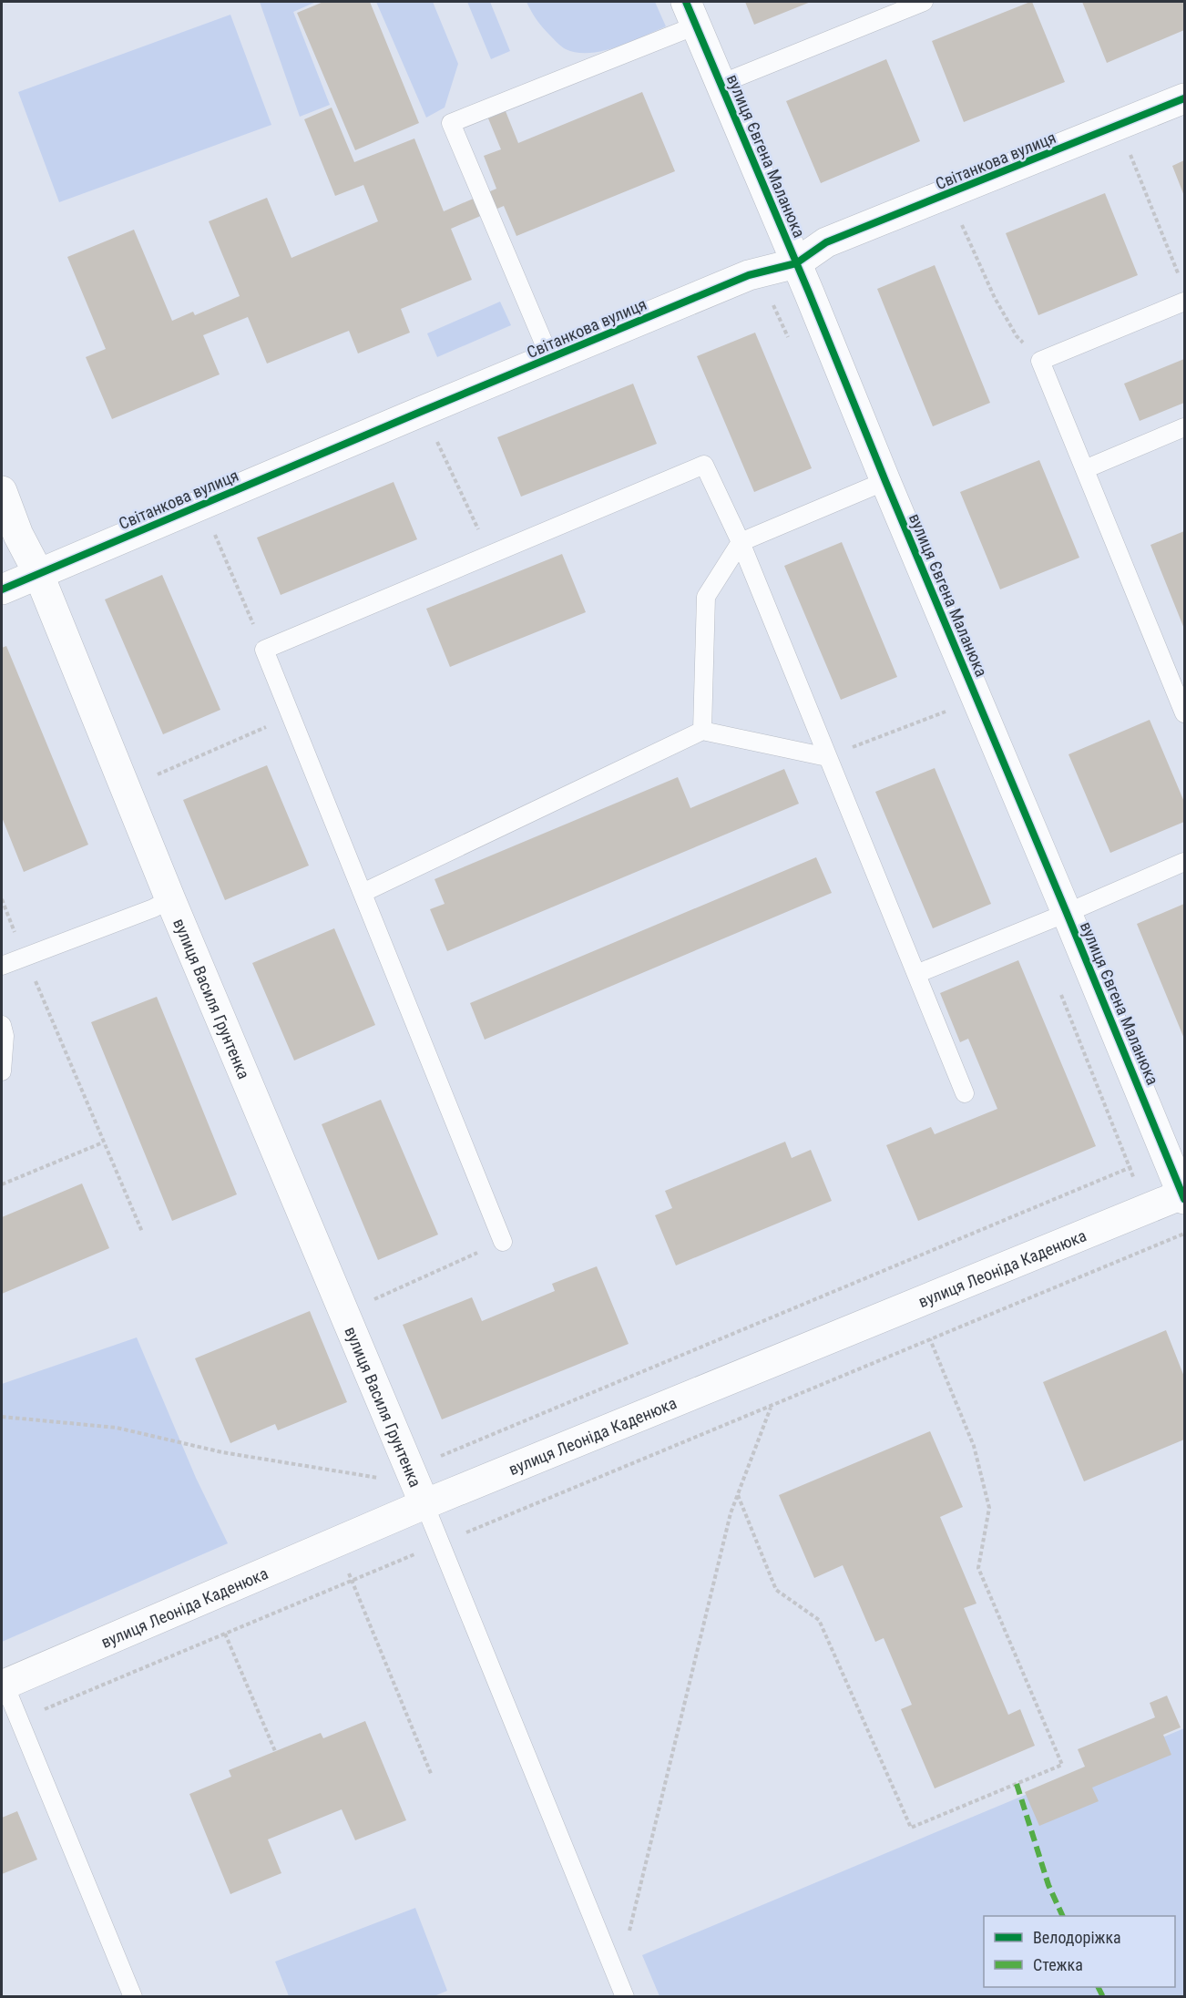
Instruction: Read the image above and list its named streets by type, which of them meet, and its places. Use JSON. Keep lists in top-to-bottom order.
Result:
{
  "streets": {
    "street": [
      "вулиця Євгена Маланюка",
      "Світанкова вулиця",
      "вулиця Василя Грунтенка",
      "вулиця Леоніда Каденюка"
    ]
  },
  "crossings": [
    ["вулиця Євгена Маланюка", "Світанкова вулиця"],
    ["вулиця Євгена Маланюка", "вулиця Леоніда Каденюка"],
    ["Світанкова вулиця", "вулиця Василя Грунтенка"],
    ["вулиця Василя Грунтенка", "вулиця Леоніда Каденюка"]
  ],
  "legend": ["Велодоріжка", "Стежка"]
}
